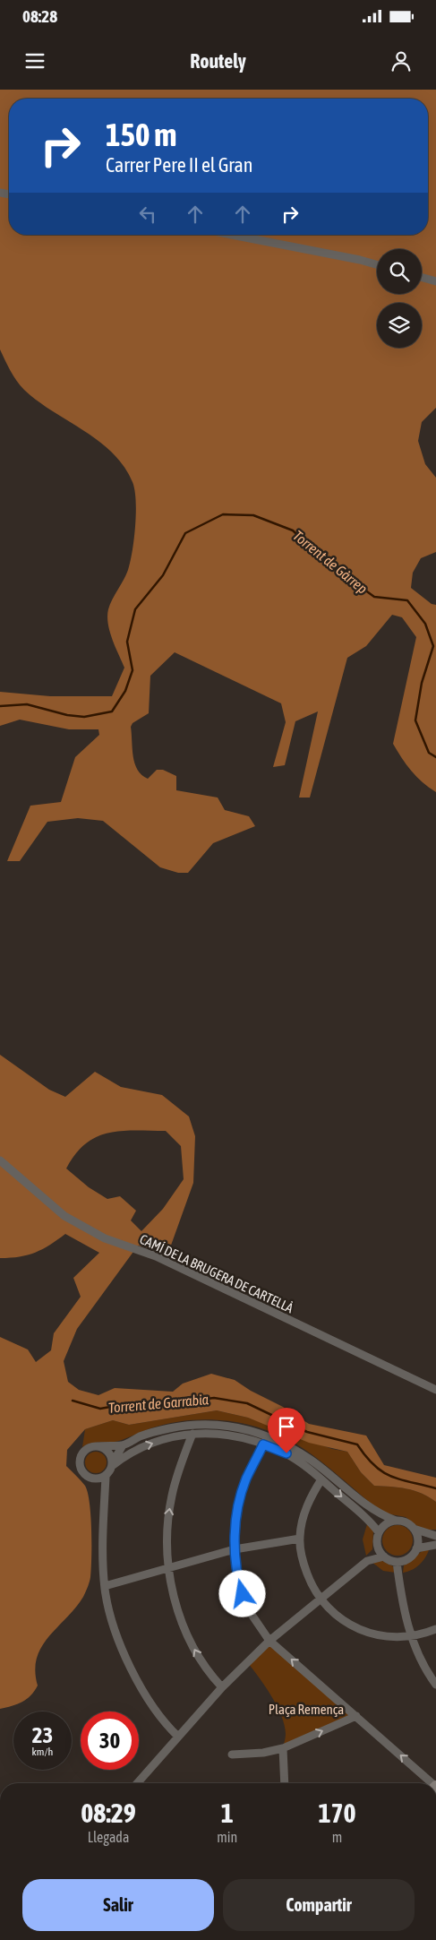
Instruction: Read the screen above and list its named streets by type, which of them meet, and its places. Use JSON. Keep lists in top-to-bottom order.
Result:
{
  "streets": {
    "street": ["CAMÍ DE LA BRUGERA DE CARTELLÀ"]
  },
  "water": ["Torrent de Gàrrep", "Torrent de Garrabia"],
  "parks": ["Plaça Remença"],
  "page": {
    "status": "08:28",
    "header": "Routely",
    "turn": ["150 m", "Carrer Pere II el Gran"],
    "speed": "23 km/h",
    "limit": "30",
    "eta": [
      "08:29",
      "Llegada",
      "1",
      "min",
      "170",
      "m"
    ],
    "buttons": ["Salir", "Compartir"]
  }
}
